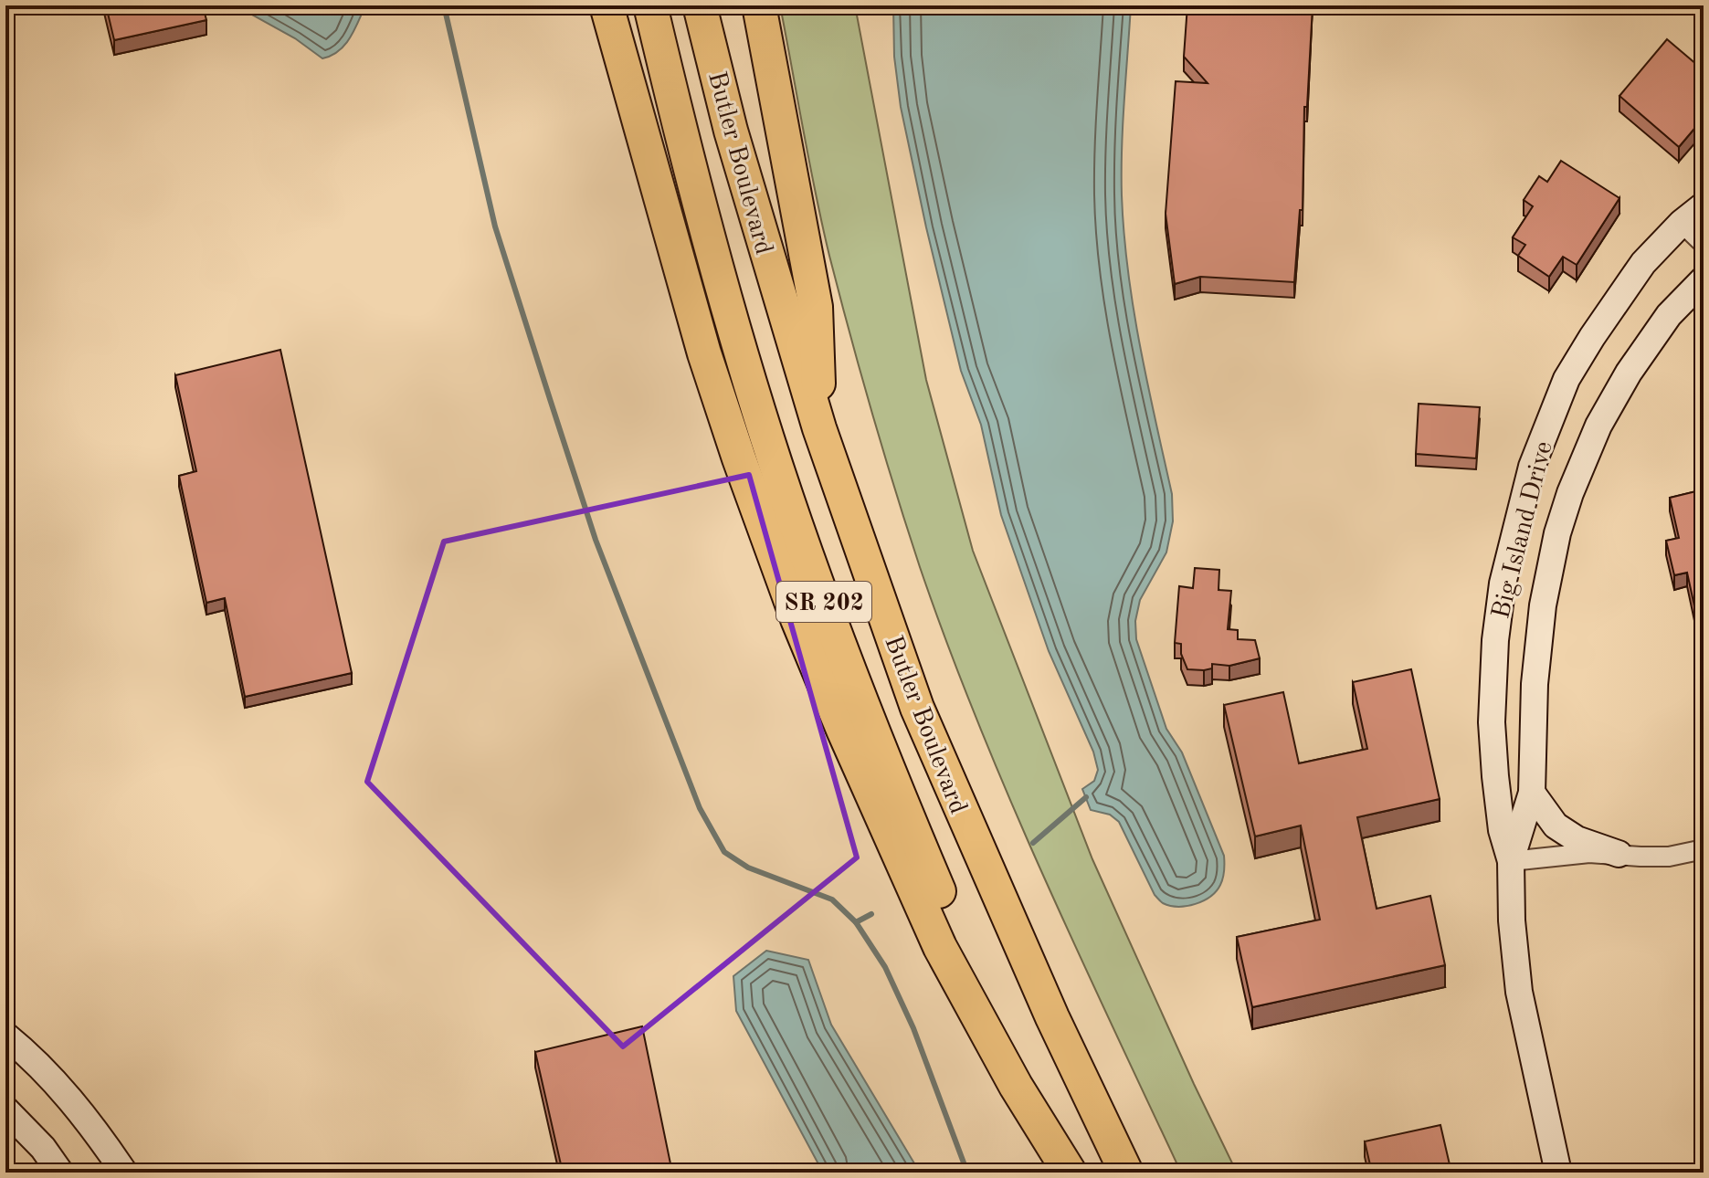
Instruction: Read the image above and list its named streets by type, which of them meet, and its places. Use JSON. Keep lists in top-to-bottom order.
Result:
{
  "streets": {
    "highway": ["Butler Boulevard", "SR 202"],
    "street": ["Big Island Drive"]
  }
}
